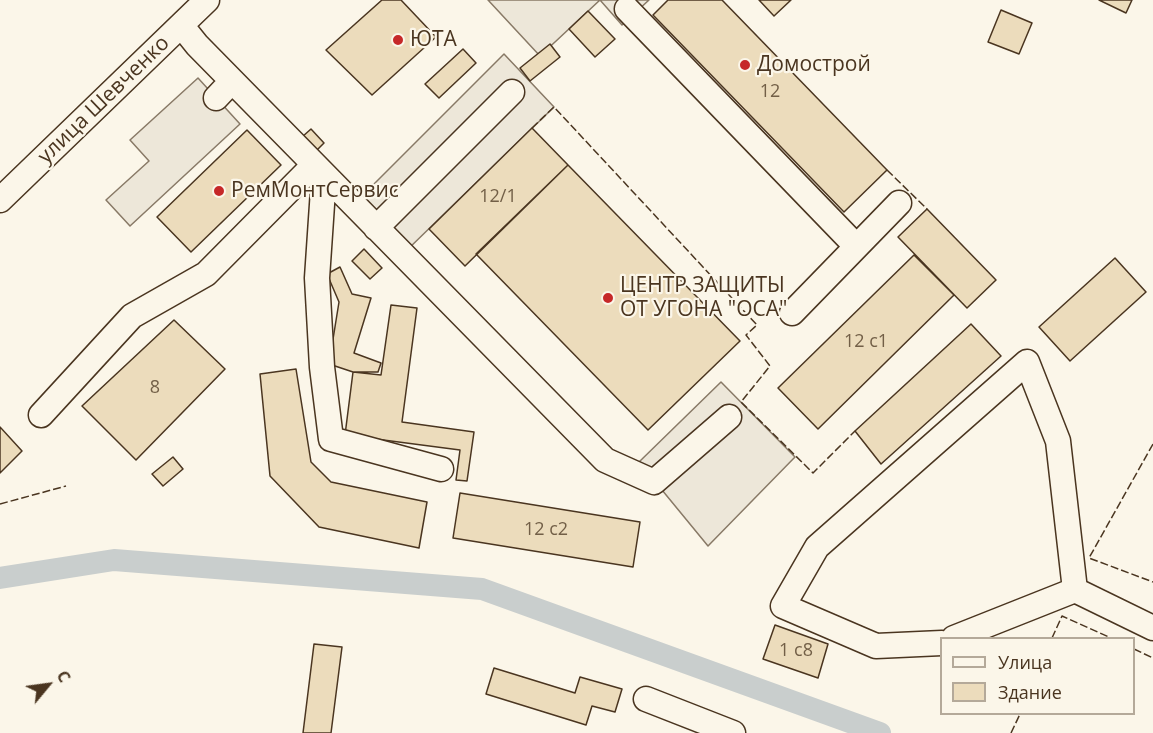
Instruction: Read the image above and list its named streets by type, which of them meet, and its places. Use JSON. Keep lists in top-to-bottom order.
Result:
{
  "streets": {
    "street": ["улица Шевченко"]
  },
  "places": [
    "ЮТА",
    "Домострой",
    "РемМонтСервис",
    "ЦЕНТР ЗАЩИТЫ ОТ УГОНА \"ОСА\""
  ],
  "house_numbers": [
    "12",
    "12/1",
    "12 с1",
    "8",
    "12 с2",
    "1 с8"
  ],
  "legend": ["Улица", "Здание"],
  "north": "top right"
}
